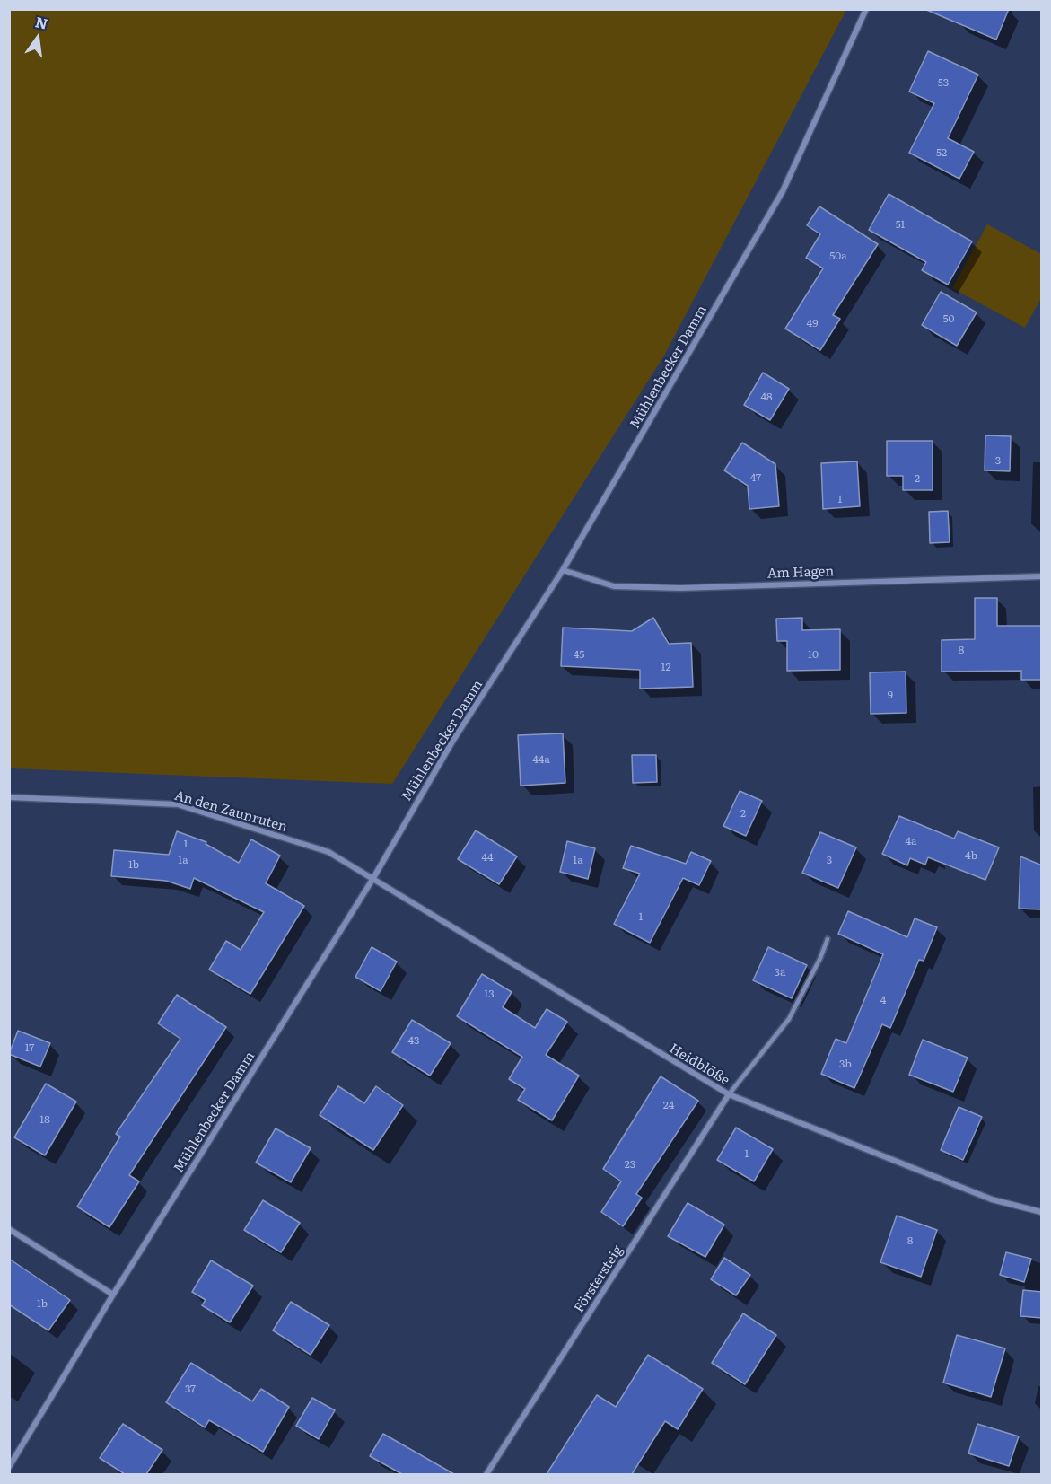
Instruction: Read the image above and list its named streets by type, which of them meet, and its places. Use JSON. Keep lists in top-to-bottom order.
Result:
{
  "streets": {
    "street": [
      "Mühlenbecker Damm",
      "Am Hagen",
      "An den Zaunruten",
      "Heidblöße",
      "Förstersteig"
    ]
  },
  "crossings": [
    ["Mühlenbecker Damm", "Am Hagen"],
    ["Mühlenbecker Damm", "An den Zaunruten"],
    ["Mühlenbecker Damm", "Heidblöße"],
    ["An den Zaunruten", "Heidblöße"],
    ["Heidblöße", "Förstersteig"]
  ],
  "house_numbers": [
    "53",
    "52",
    "51",
    "50a",
    "50",
    "49",
    "48",
    "3",
    "47",
    "2",
    "1",
    "8",
    "45",
    "10",
    "12",
    "9",
    "44a",
    "2",
    "4a",
    "1",
    "4b",
    "44",
    "1a",
    "1a",
    "3",
    "1b",
    "1",
    "3a",
    "13",
    "4",
    "43",
    "17",
    "3b",
    "24",
    "18",
    "1",
    "23",
    "8",
    "1b",
    "37"
  ],
  "north": "top"
}
